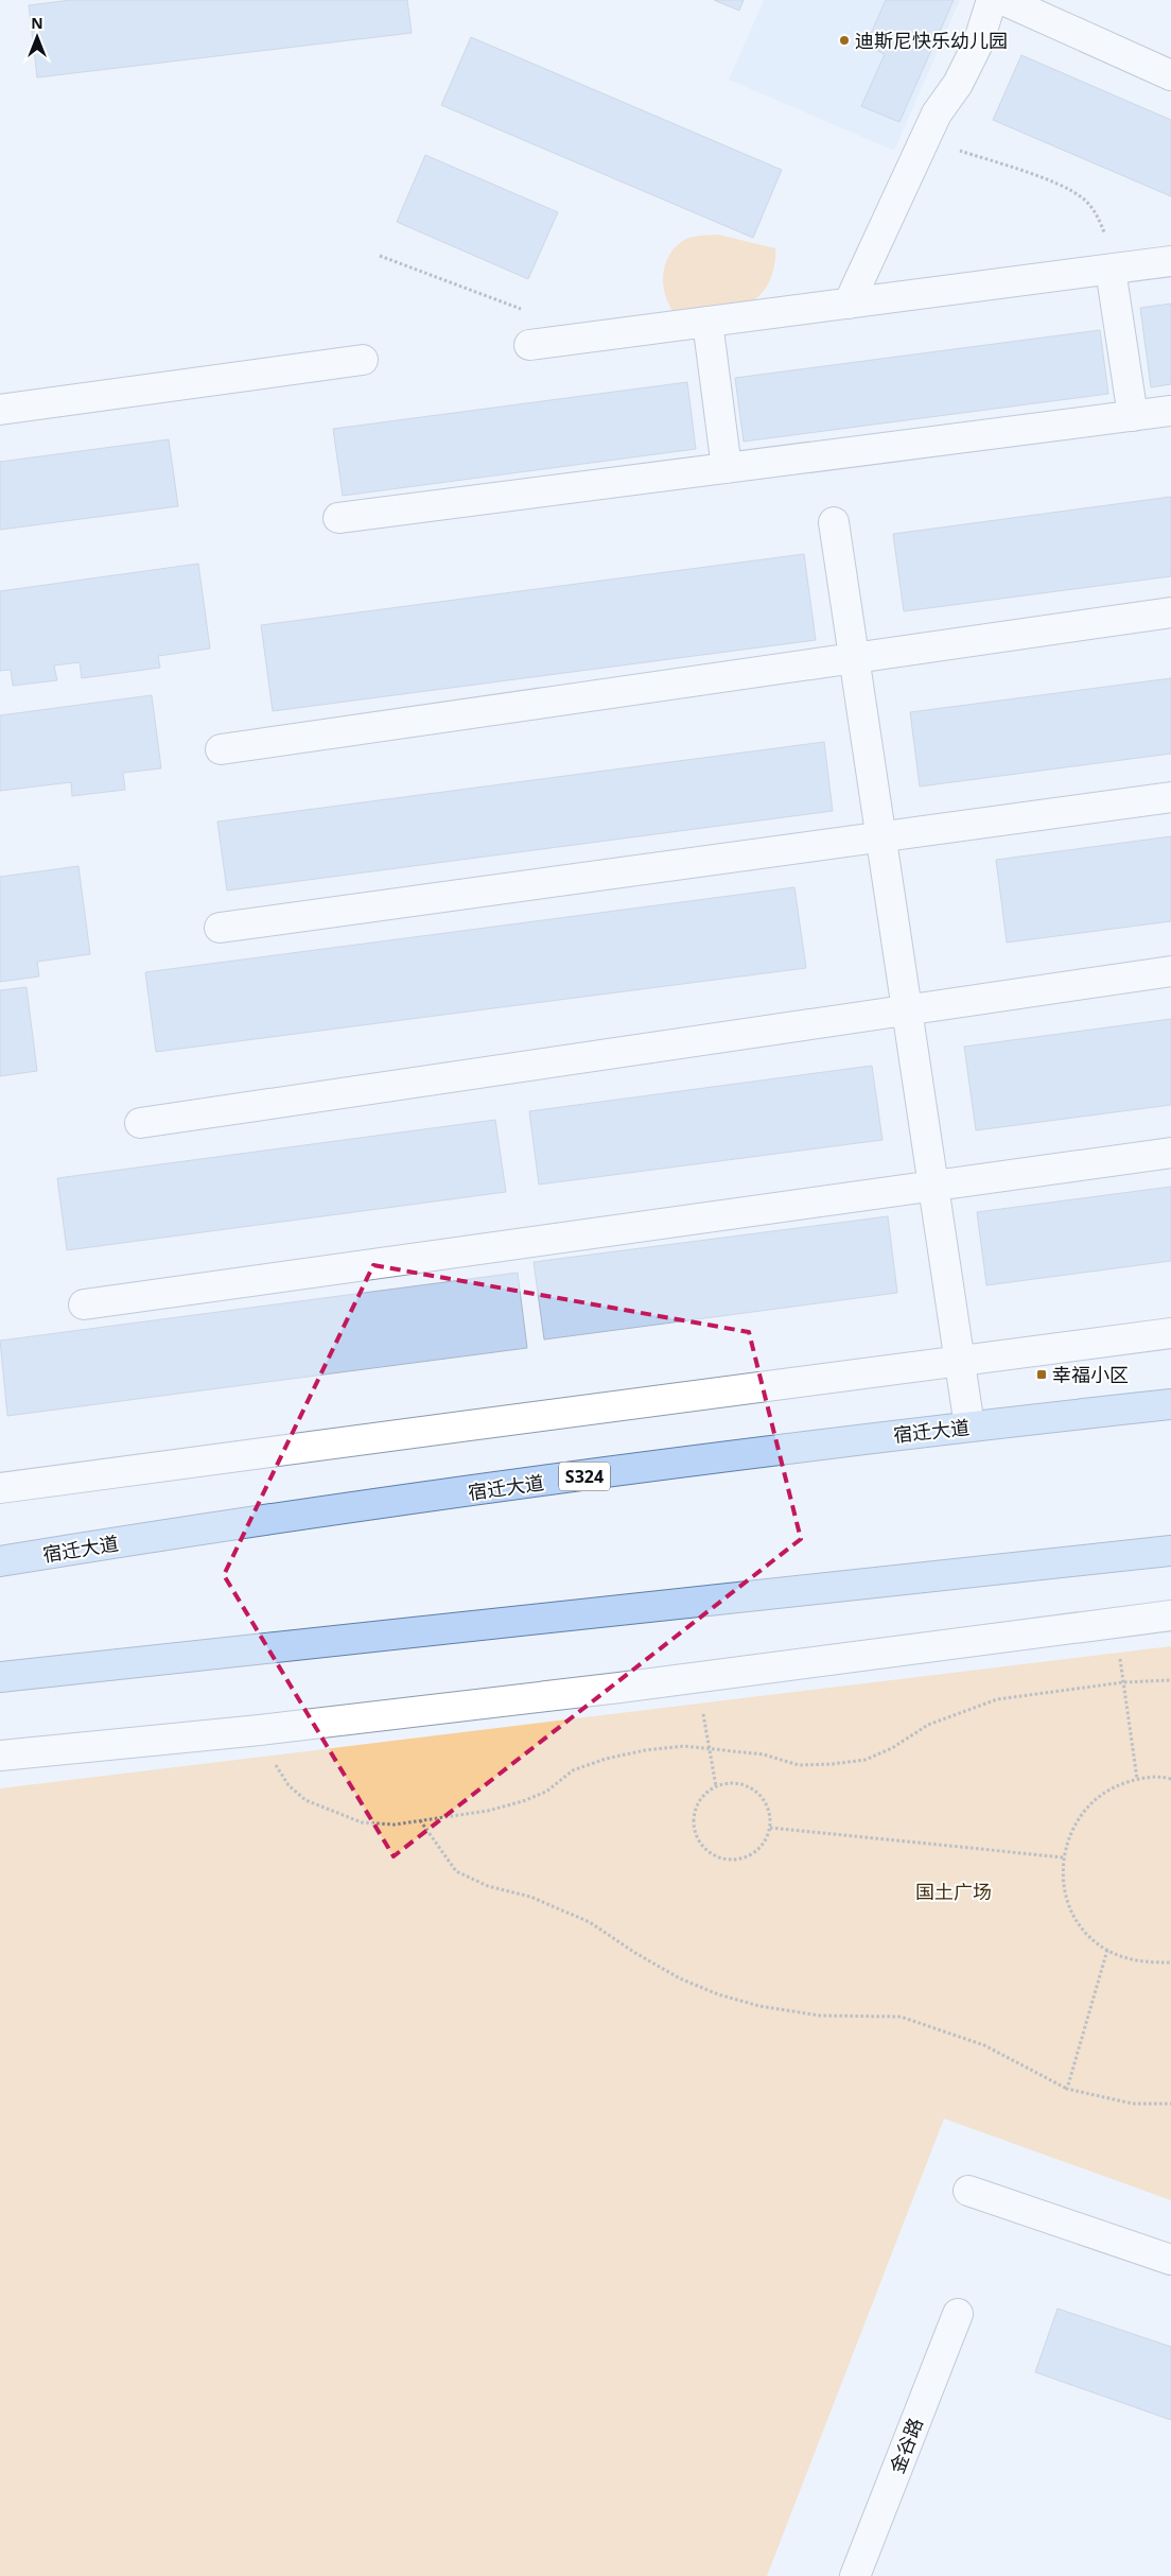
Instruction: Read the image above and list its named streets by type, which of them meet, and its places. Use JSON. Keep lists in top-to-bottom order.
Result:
{
  "streets": {
    "main road": ["宿迁大道", "S324"],
    "street": ["金谷路"]
  },
  "parks": ["国土广场"],
  "places": {
    "other": ["迪斯尼快乐幼儿园"],
    "transit": ["幸福小区"]
  },
  "north": "top"
}
